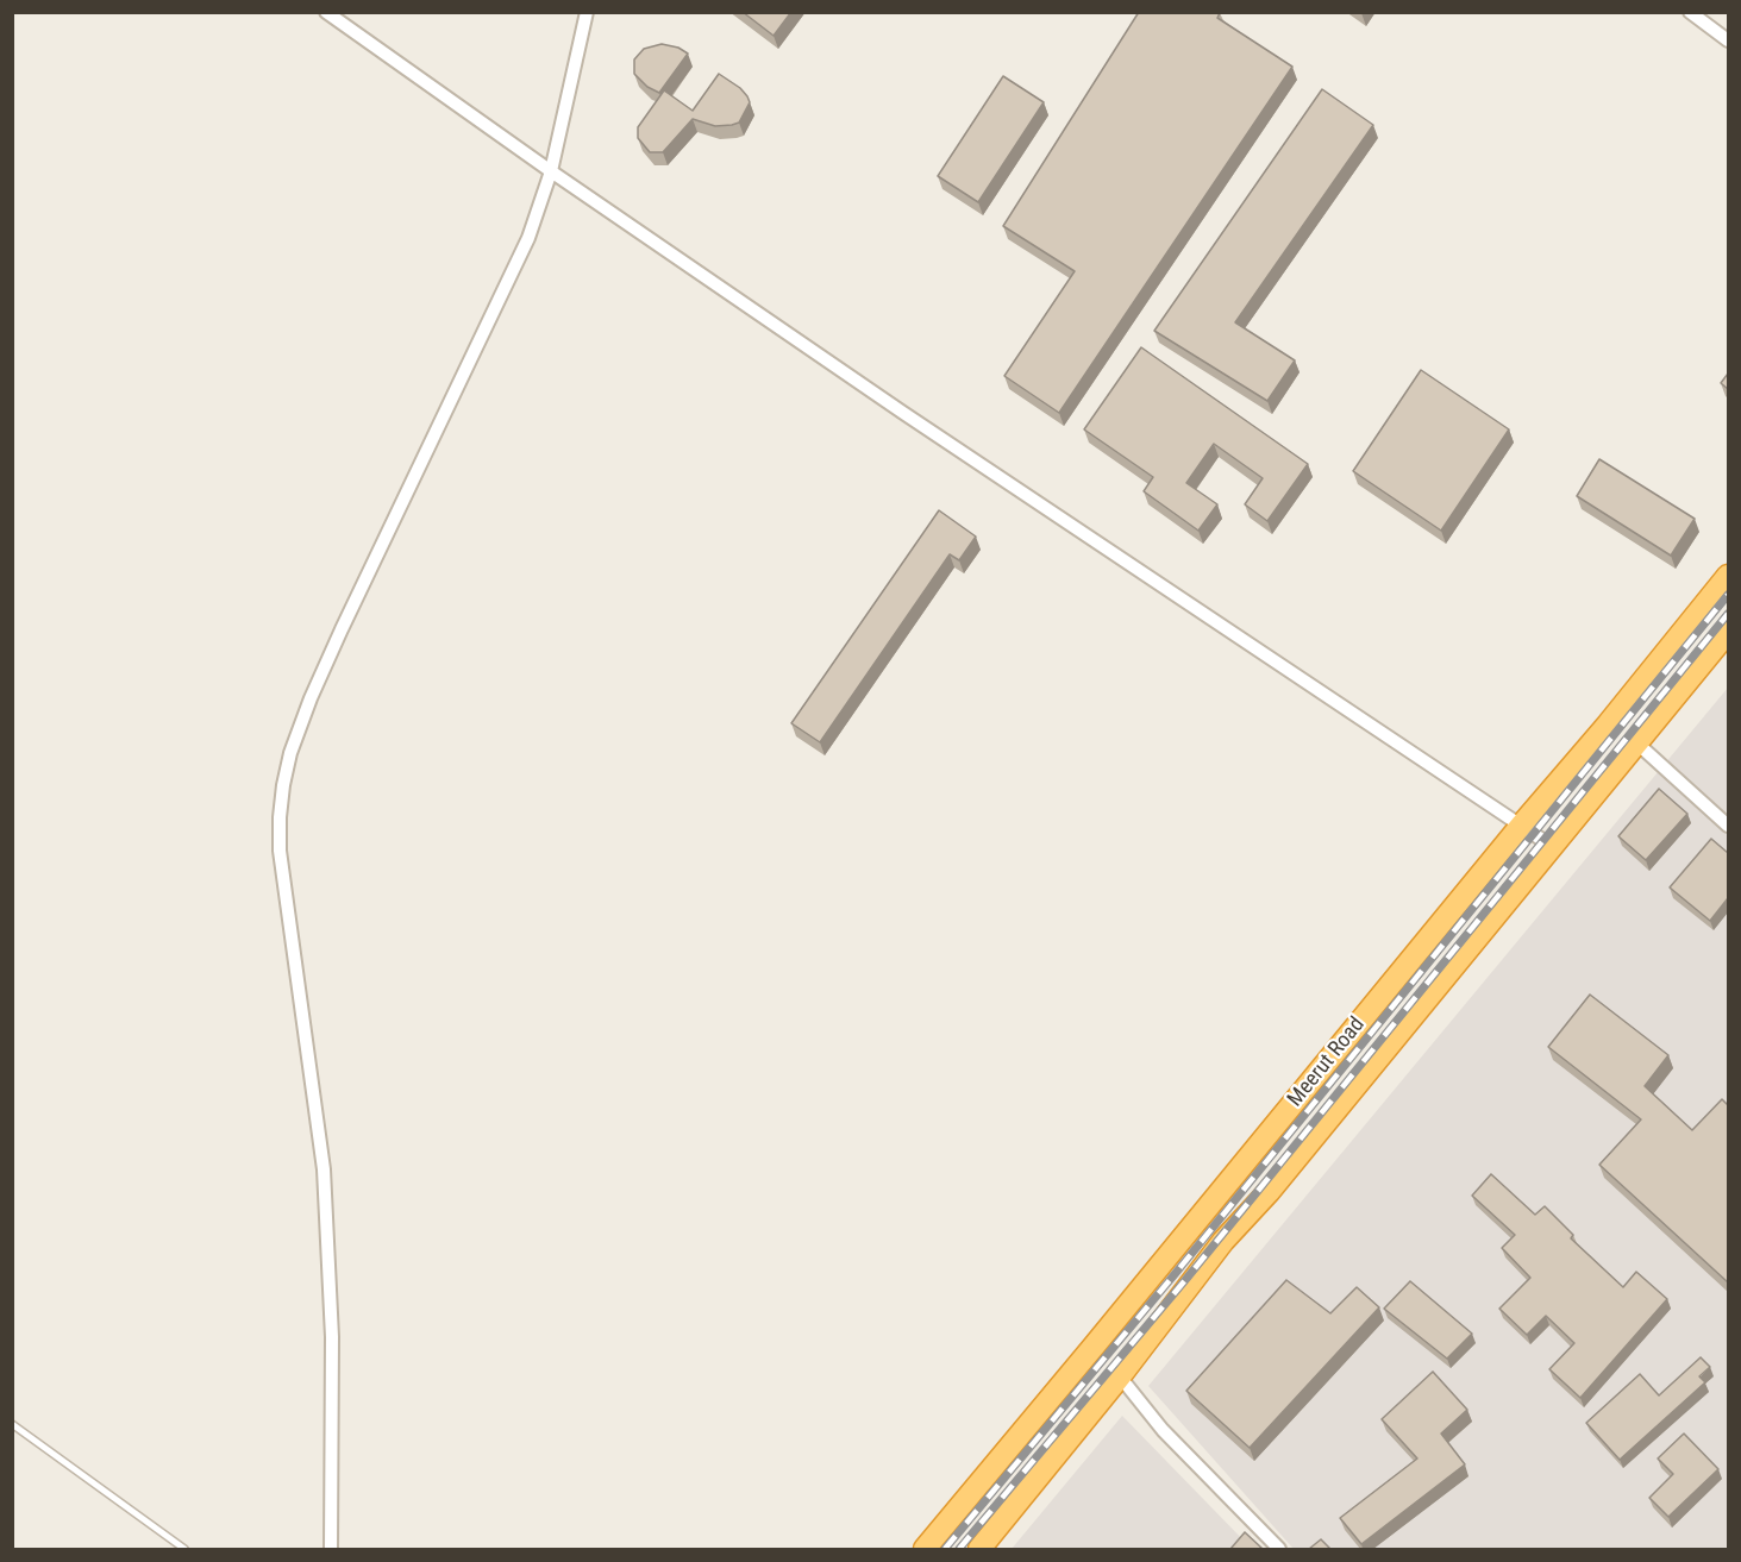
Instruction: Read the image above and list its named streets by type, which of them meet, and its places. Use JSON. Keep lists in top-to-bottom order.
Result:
{
  "streets": {
    "highway": ["Meerut Road"]
  }
}
